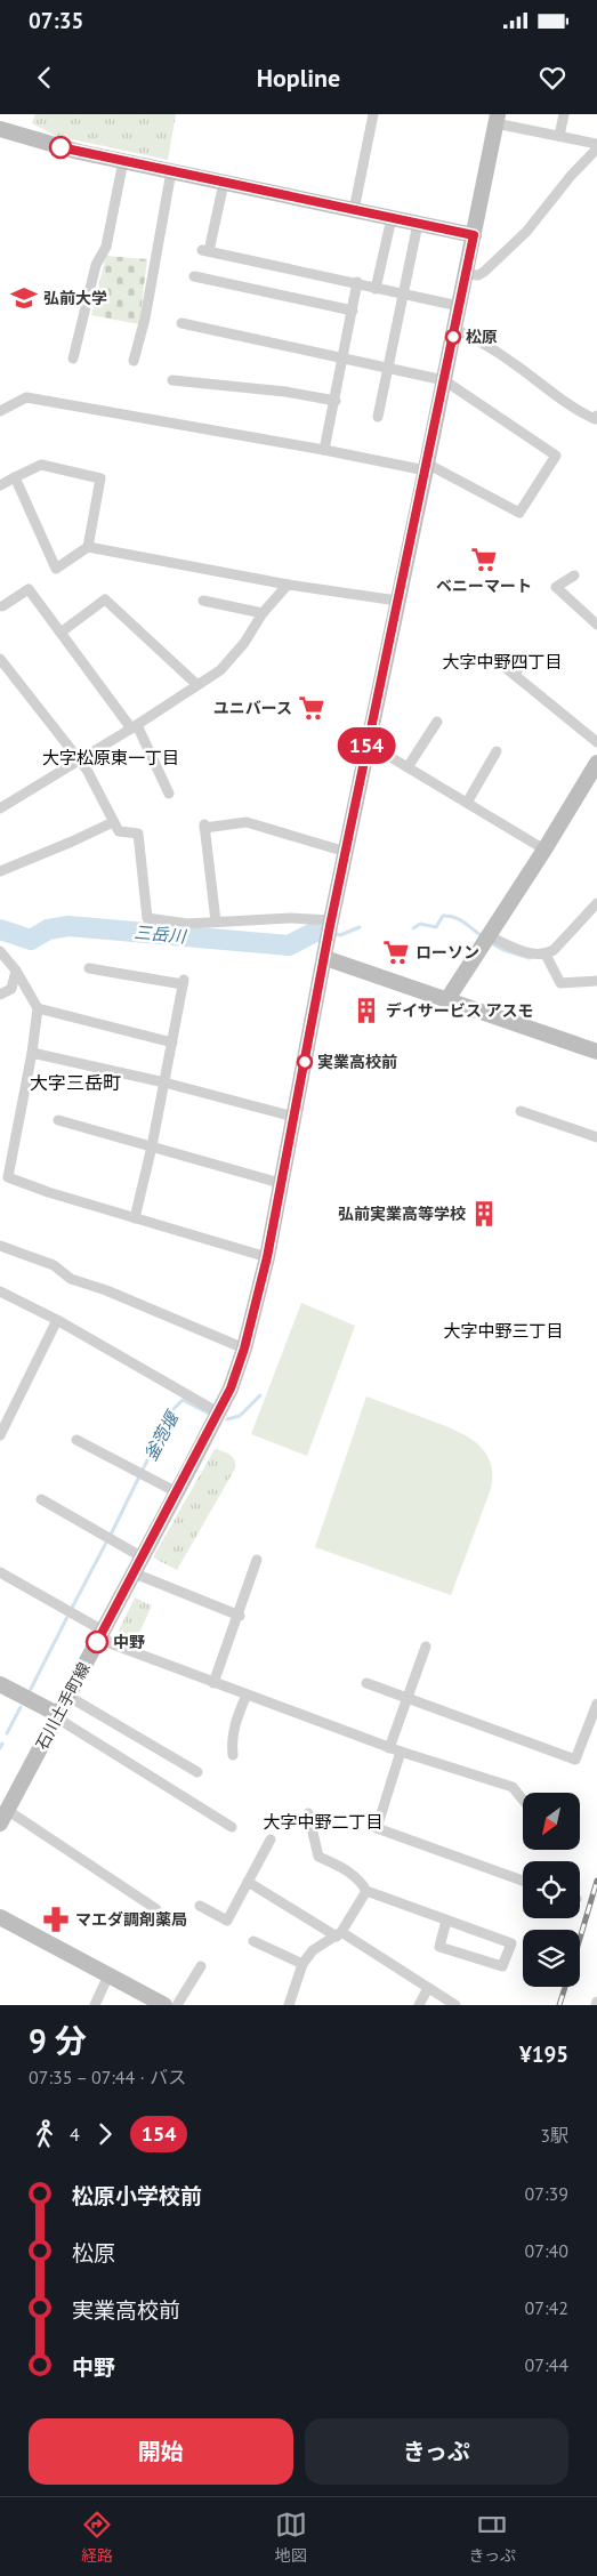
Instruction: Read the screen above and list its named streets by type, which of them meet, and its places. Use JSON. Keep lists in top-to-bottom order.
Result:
{
  "streets": {
    "main road": ["石川土手町線"]
  },
  "districts": [
    "大字中野四丁目",
    "大字松原東一丁目",
    "大字三岳町",
    "大字中野三丁目",
    "大字中野二丁目"
  ],
  "water": ["三岳川", "釜萢堰"],
  "places": {
    "school or university": ["弘前大学"],
    "other": ["松原", "実業高校前", "中野"],
    "supermarket": ["ベニーマート", "ユニバース", "ローソン"],
    "building": ["デイサービス アスモ", "弘前実業高等学校"],
    "pharmacy": ["マエダ調剤薬局"]
  },
  "lines": ["bus line 154"],
  "north": "bottom left",
  "page": {
    "status": "07:35",
    "header": "Hopline",
    "on_map": "154",
    "heading": ["9 分", "07:35 – 07:44 · バス", "¥195"],
    "legs": ["4", "154", "3駅"],
    "list": [
      {
        "name": "松原小学校前",
        "value": "07:39"
      },
      {
        "name": "松原",
        "value": "07:40"
      },
      {
        "name": "実業高校前",
        "value": "07:42"
      },
      {
        "name": "中野",
        "value": "07:44"
      }
    ],
    "buttons": ["開始", "きっぷ"],
    "tabs": ["経路", "地図", "きっぷ"]
  }
}
